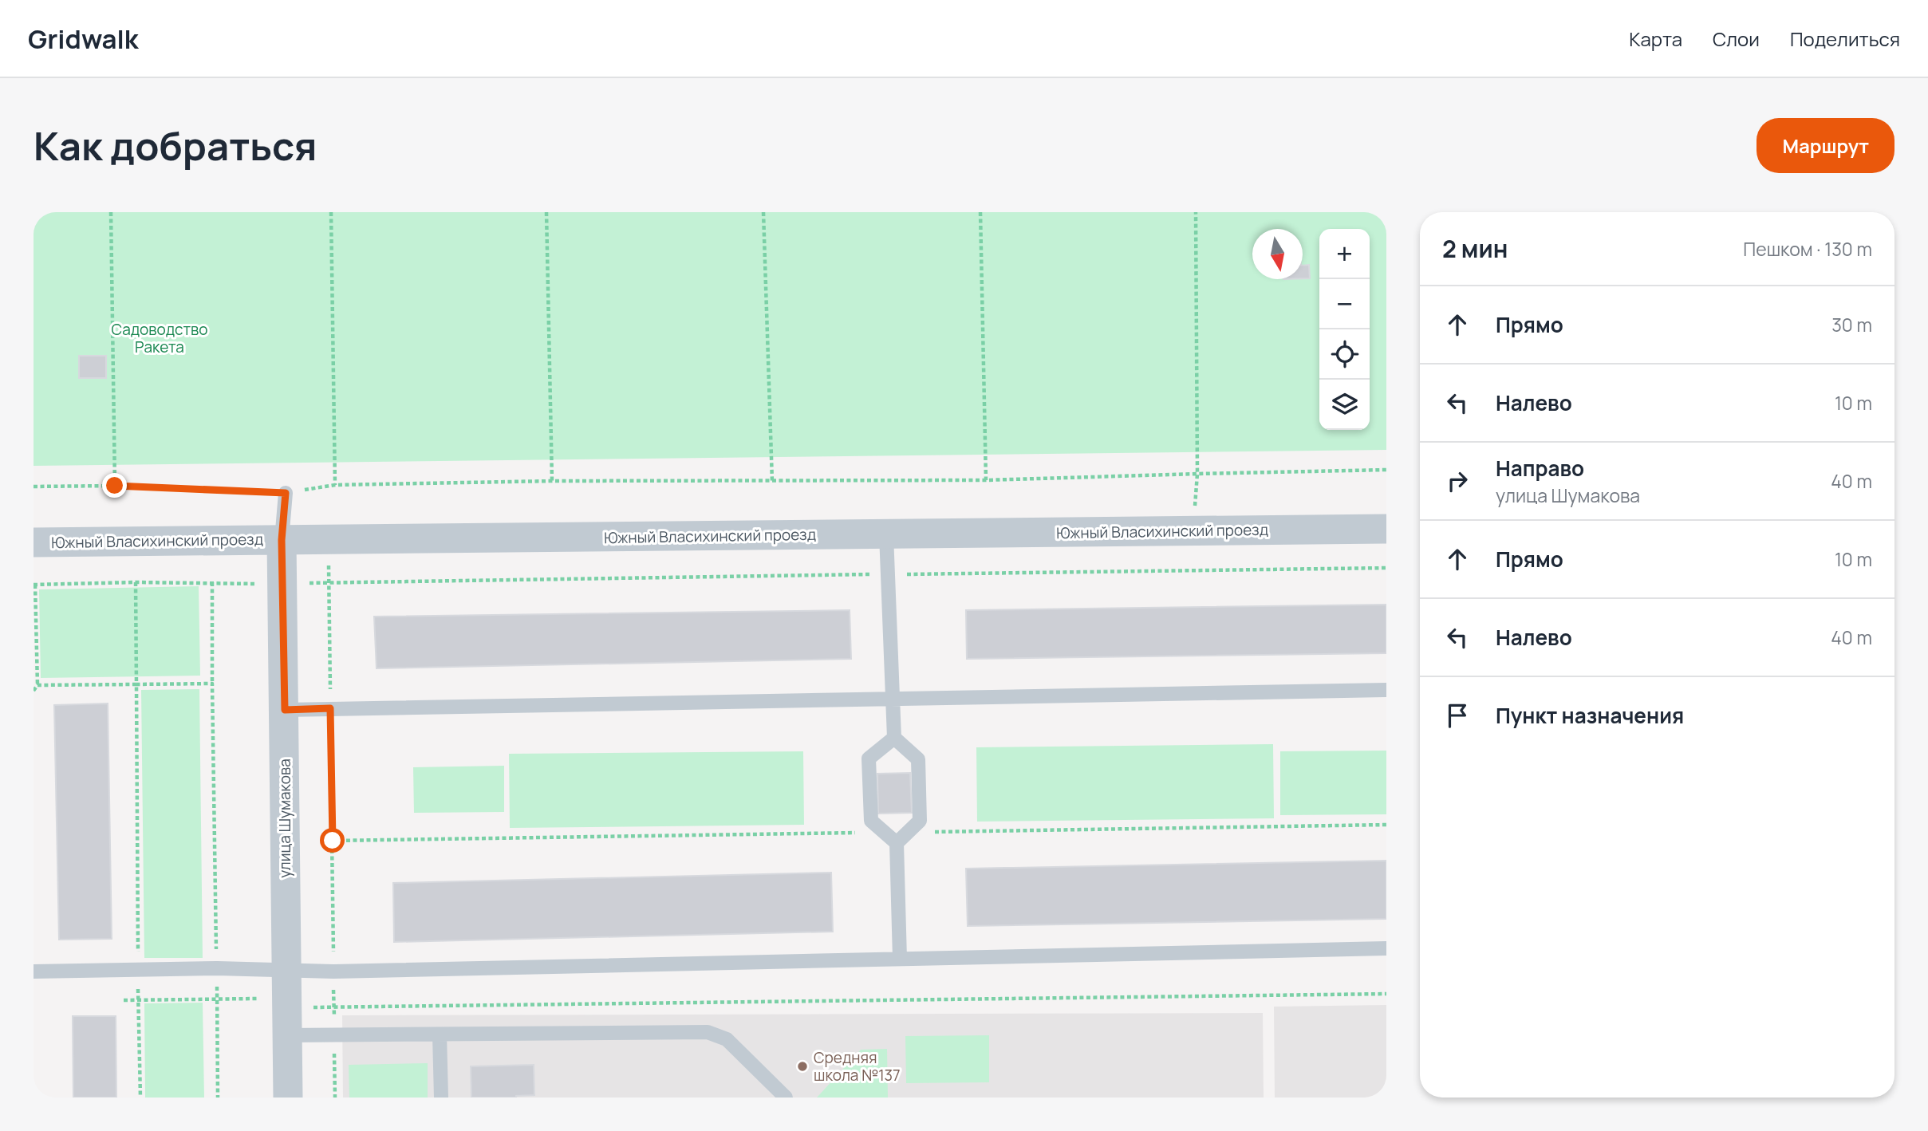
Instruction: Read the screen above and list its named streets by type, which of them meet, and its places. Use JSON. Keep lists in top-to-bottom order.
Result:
{
  "streets": {
    "street": ["Южный Власихинский проезд", "улица Шумакова"]
  },
  "crossings": [
    ["Южный Власихинский проезд", "улица Шумакова"]
  ],
  "parks": ["Садоводство Ракета"],
  "places": ["Средняя школа №137"],
  "north": "bottom",
  "page": {
    "header": "Gridwalk",
    "nav": ["Карта", "Слои", "Поделиться"],
    "buttons": "Маршрут",
    "title": "Как добраться",
    "heading": ["2 мин", "Пешком · 130 m"],
    "map_buttons": ["+", "−"],
    "list": [
      ["Прямо", "30 m"],
      ["Налево", "10 m"],
      ["Направо", "улица Шумакова", "40 m"],
      ["Прямо", "10 m"],
      ["Налево", "40 m"],
      "Пункт назначения"
    ]
  }
}
